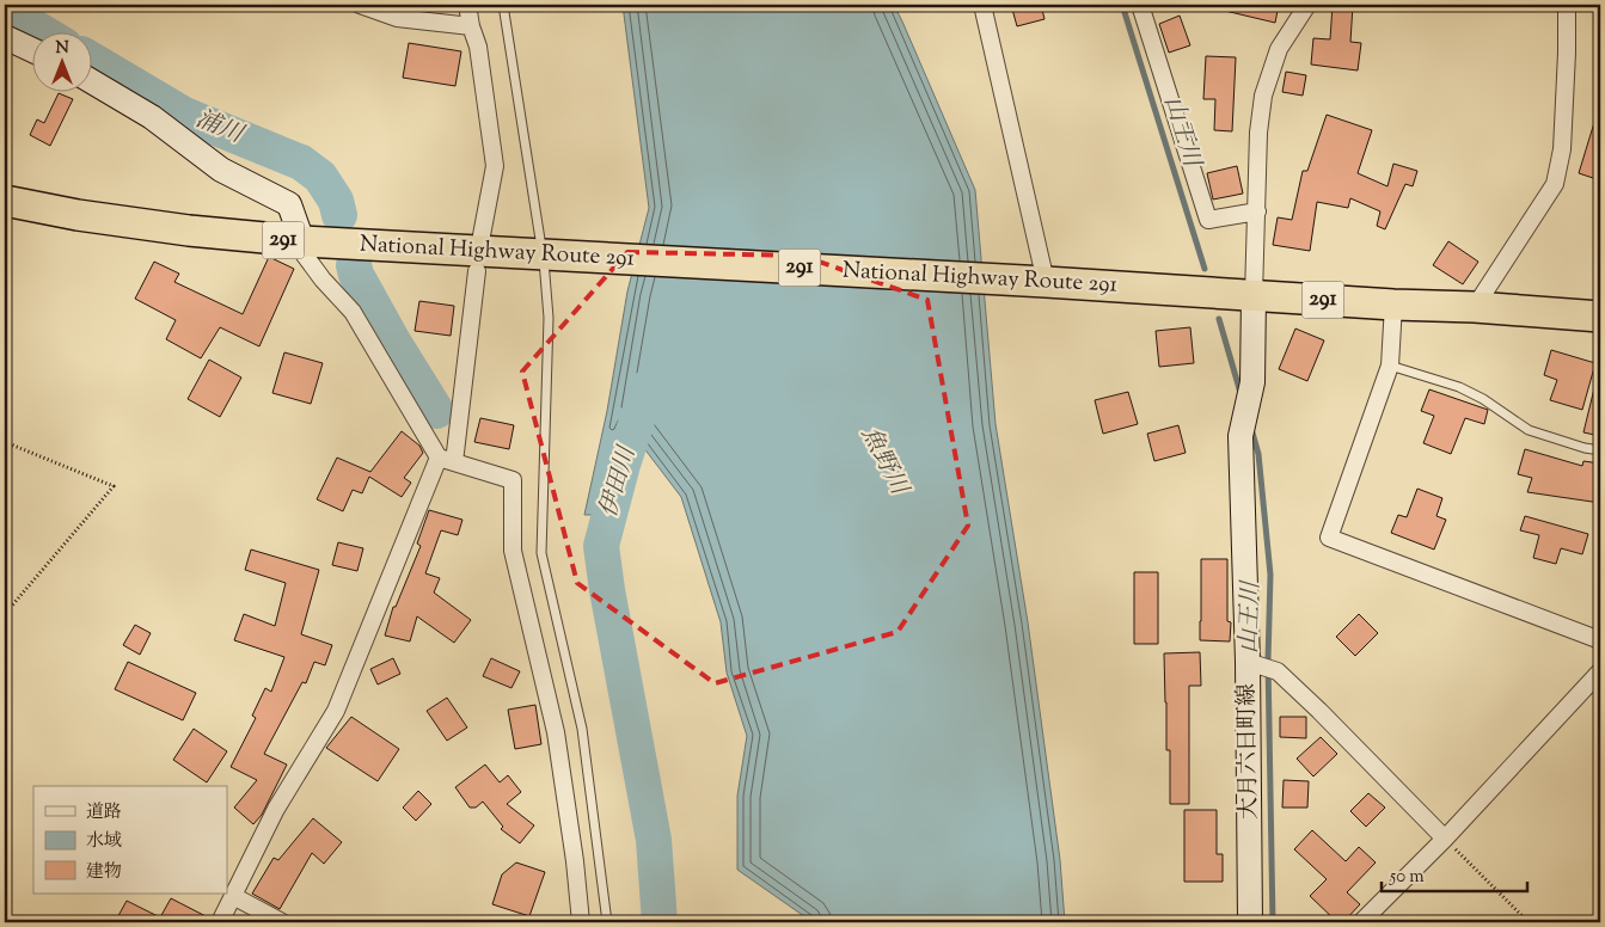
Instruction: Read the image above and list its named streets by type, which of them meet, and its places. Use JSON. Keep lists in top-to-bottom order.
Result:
{
  "streets": {
    "highway": ["291", "National Highway Route 291"],
    "main road": ["大月六日町線"]
  },
  "crossings": [
    ["National Highway Route 291", "大月六日町線"]
  ],
  "water": [
    "浦川",
    "山王川",
    "魚野川",
    "伊田川"
  ],
  "legend": ["道路", "水域", "建物"],
  "scale_bar": "50 m",
  "north": "top"
}
